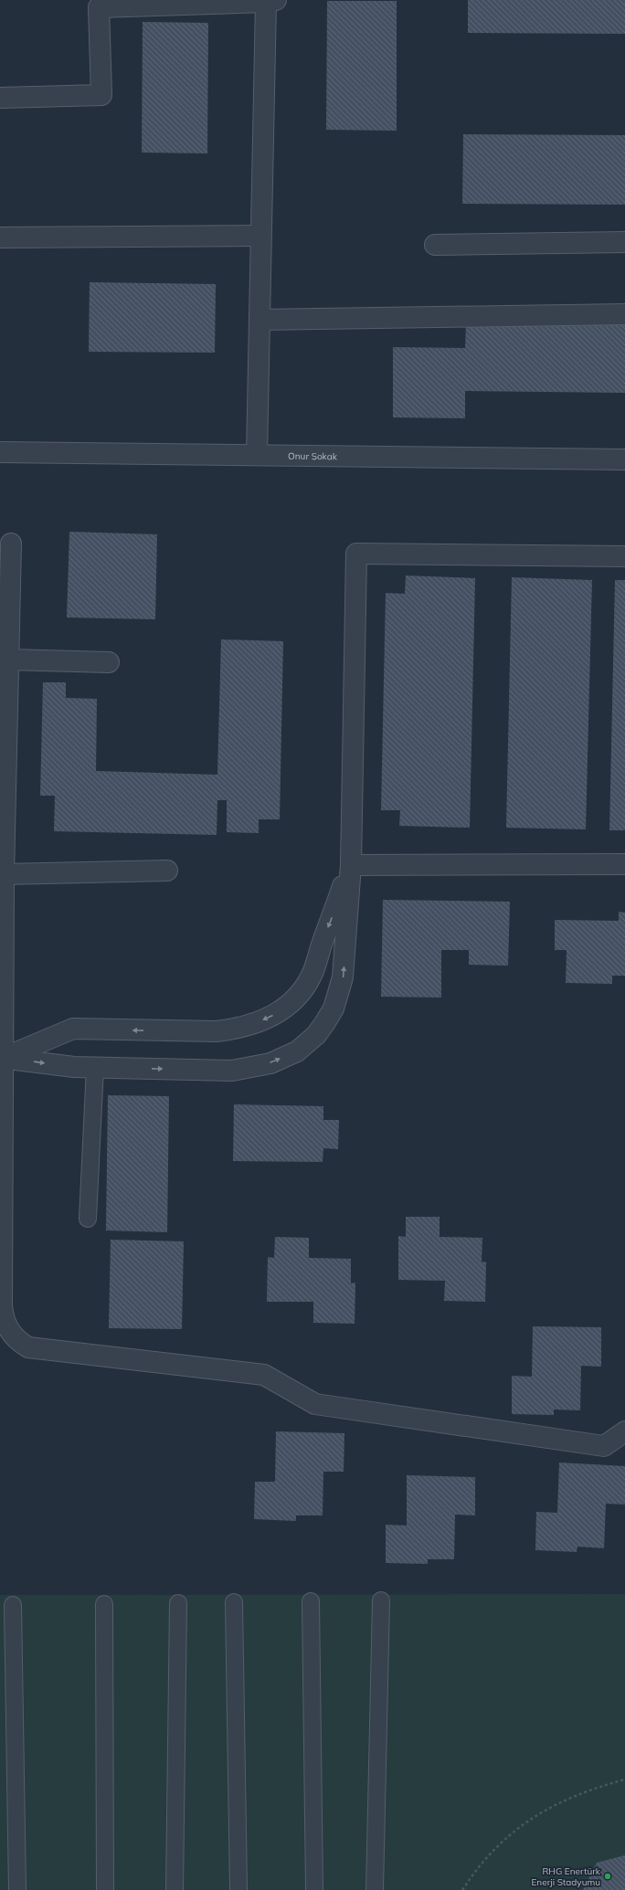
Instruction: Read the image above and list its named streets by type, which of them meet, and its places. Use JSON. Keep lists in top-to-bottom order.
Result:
{
  "streets": {
    "street": ["Onur Sokak"]
  },
  "places": ["RHG Enertürk Enerji Stadyumu"]
}
